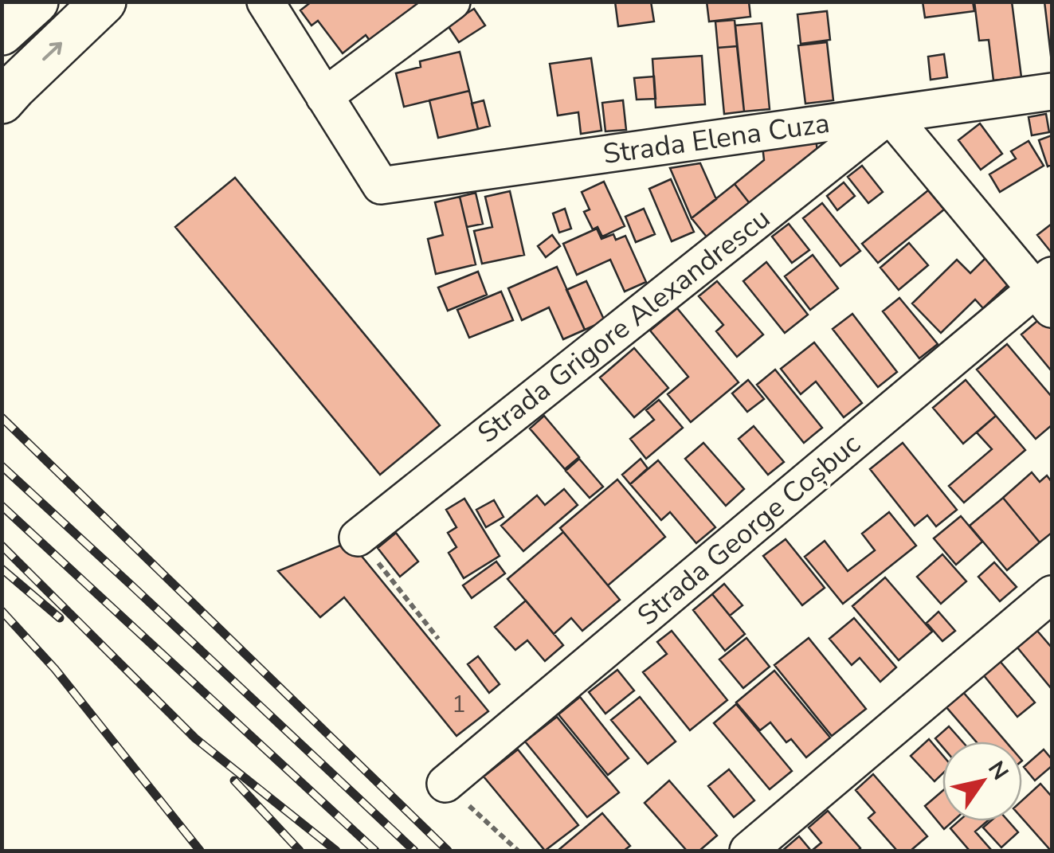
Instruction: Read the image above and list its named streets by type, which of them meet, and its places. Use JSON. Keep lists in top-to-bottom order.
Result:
{
  "streets": {
    "street": ["Strada Elena Cuza", "Strada Grigore Alexandrescu", "Strada George Coșbuc"]
  },
  "crossings": [
    ["Strada Elena Cuza", "Strada Grigore Alexandrescu"]
  ],
  "house_numbers": ["1"],
  "north": "top right"
}
